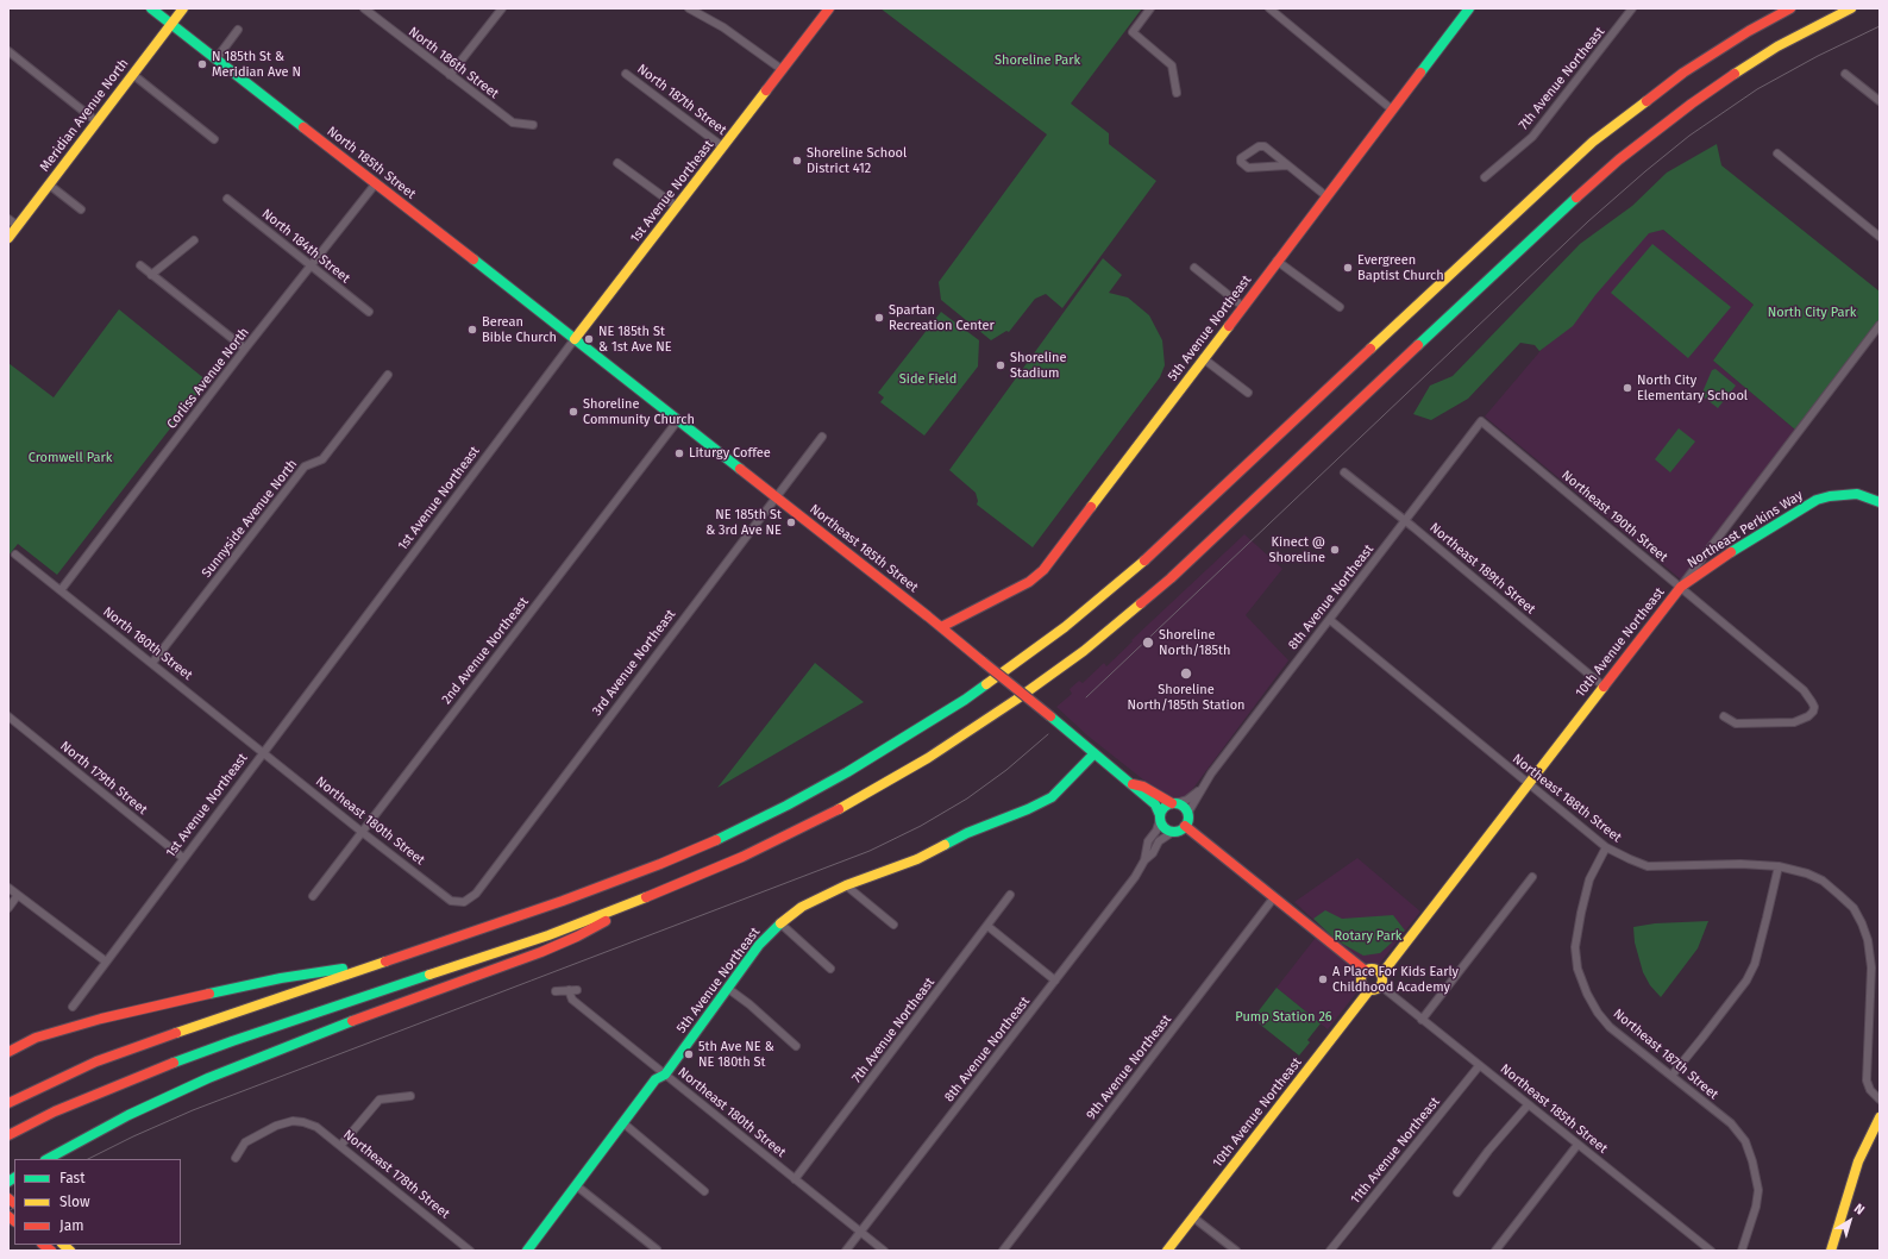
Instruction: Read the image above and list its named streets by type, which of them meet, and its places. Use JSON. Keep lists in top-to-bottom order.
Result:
{
  "streets": {
    "main road": [
      "Meridian Avenue North",
      "North 185th Street",
      "1st Avenue Northeast",
      "5th Avenue Northeast",
      "Northeast Perkins Way",
      "Northeast 185th Street",
      "10th Avenue Northeast"
    ],
    "street": [
      "North 186th Street",
      "7th Avenue Northeast",
      "North 187th Street",
      "North 184th Street",
      "Corliss Avenue North",
      "Northeast 190th Street",
      "Sunnyside Avenue North",
      "Northeast 189th Street",
      "8th Avenue Northeast",
      "North 180th Street",
      "2nd Avenue Northeast",
      "3rd Avenue Northeast",
      "North 179th Street",
      "Northeast 188th Street",
      "Northeast 180th Street",
      "Northeast 187th Street",
      "9th Avenue Northeast",
      "11th Avenue Northeast",
      "Northeast 178th Street"
    ]
  },
  "crossings": [
    ["7th Avenue Northeast", "Northeast 180th Street"],
    ["North 187th Street", "1st Avenue Northeast"],
    ["Meridian Avenue North", "North 185th Street"],
    ["North 185th Street", "1st Avenue Northeast"],
    ["North 185th Street", "Corliss Avenue North"],
    ["North 185th Street", "Northeast 185th Street"],
    ["1st Avenue Northeast", "Northeast 185th Street"],
    ["1st Avenue Northeast", "North 180th Street"],
    ["1st Avenue Northeast", "North 179th Street"],
    ["1st Avenue Northeast", "Northeast 180th Street"],
    ["North 184th Street", "Corliss Avenue North"],
    ["5th Avenue Northeast", "Northeast 185th Street"],
    ["5th Avenue Northeast", "Northeast 180th Street"],
    ["Corliss Avenue North", "North 180th Street"],
    ["Northeast 190th Street", "Northeast Perkins Way"],
    ["Northeast 190th Street", "8th Avenue Northeast"],
    ["Northeast 190th Street", "10th Avenue Northeast"],
    ["Sunnyside Avenue North", "North 180th Street"],
    ["Northeast Perkins Way", "10th Avenue Northeast"],
    ["Northeast 185th Street", "8th Avenue Northeast"],
    ["Northeast 185th Street", "10th Avenue Northeast"],
    ["Northeast 185th Street", "2nd Avenue Northeast"],
    ["Northeast 185th Street", "3rd Avenue Northeast"],
    ["Northeast 185th Street", "11th Avenue Northeast"],
    ["Northeast 189th Street", "8th Avenue Northeast"],
    ["Northeast 189th Street", "10th Avenue Northeast"],
    ["8th Avenue Northeast", "Northeast 188th Street"],
    ["8th Avenue Northeast", "Northeast 180th Street"],
    ["10th Avenue Northeast", "Northeast 188th Street"],
    ["North 180th Street", "Northeast 180th Street"],
    ["2nd Avenue Northeast", "Northeast 180th Street"],
    ["3rd Avenue Northeast", "Northeast 180th Street"],
    ["Northeast 188th Street", "Northeast 187th Street"]
  ],
  "parks": [
    "Shoreline Park",
    "North City Park",
    "Side Field",
    "Cromwell Park",
    "Rotary Park",
    "Pump Station 26"
  ],
  "places": [
    "N 185th St & Meridian Ave N",
    "Shoreline School District 412",
    "Evergreen Baptist Church",
    "Spartan Recreation Center",
    "Berean Bible Church",
    "NE 185th St & 1st Ave NE",
    "Shoreline Stadium",
    "North City Elementary School",
    "Shoreline Community Church",
    "Liturgy Coffee",
    "NE 185th St & 3rd Ave NE",
    "Kinect @ Shoreline",
    "Shoreline North/185th",
    "Shoreline North/185th Station",
    "A Place For Kids Early Childhood Academy",
    "5th Ave NE & NE 180th St"
  ],
  "legend": ["Fast", "Slow", "Jam"],
  "north": "top right"
}
